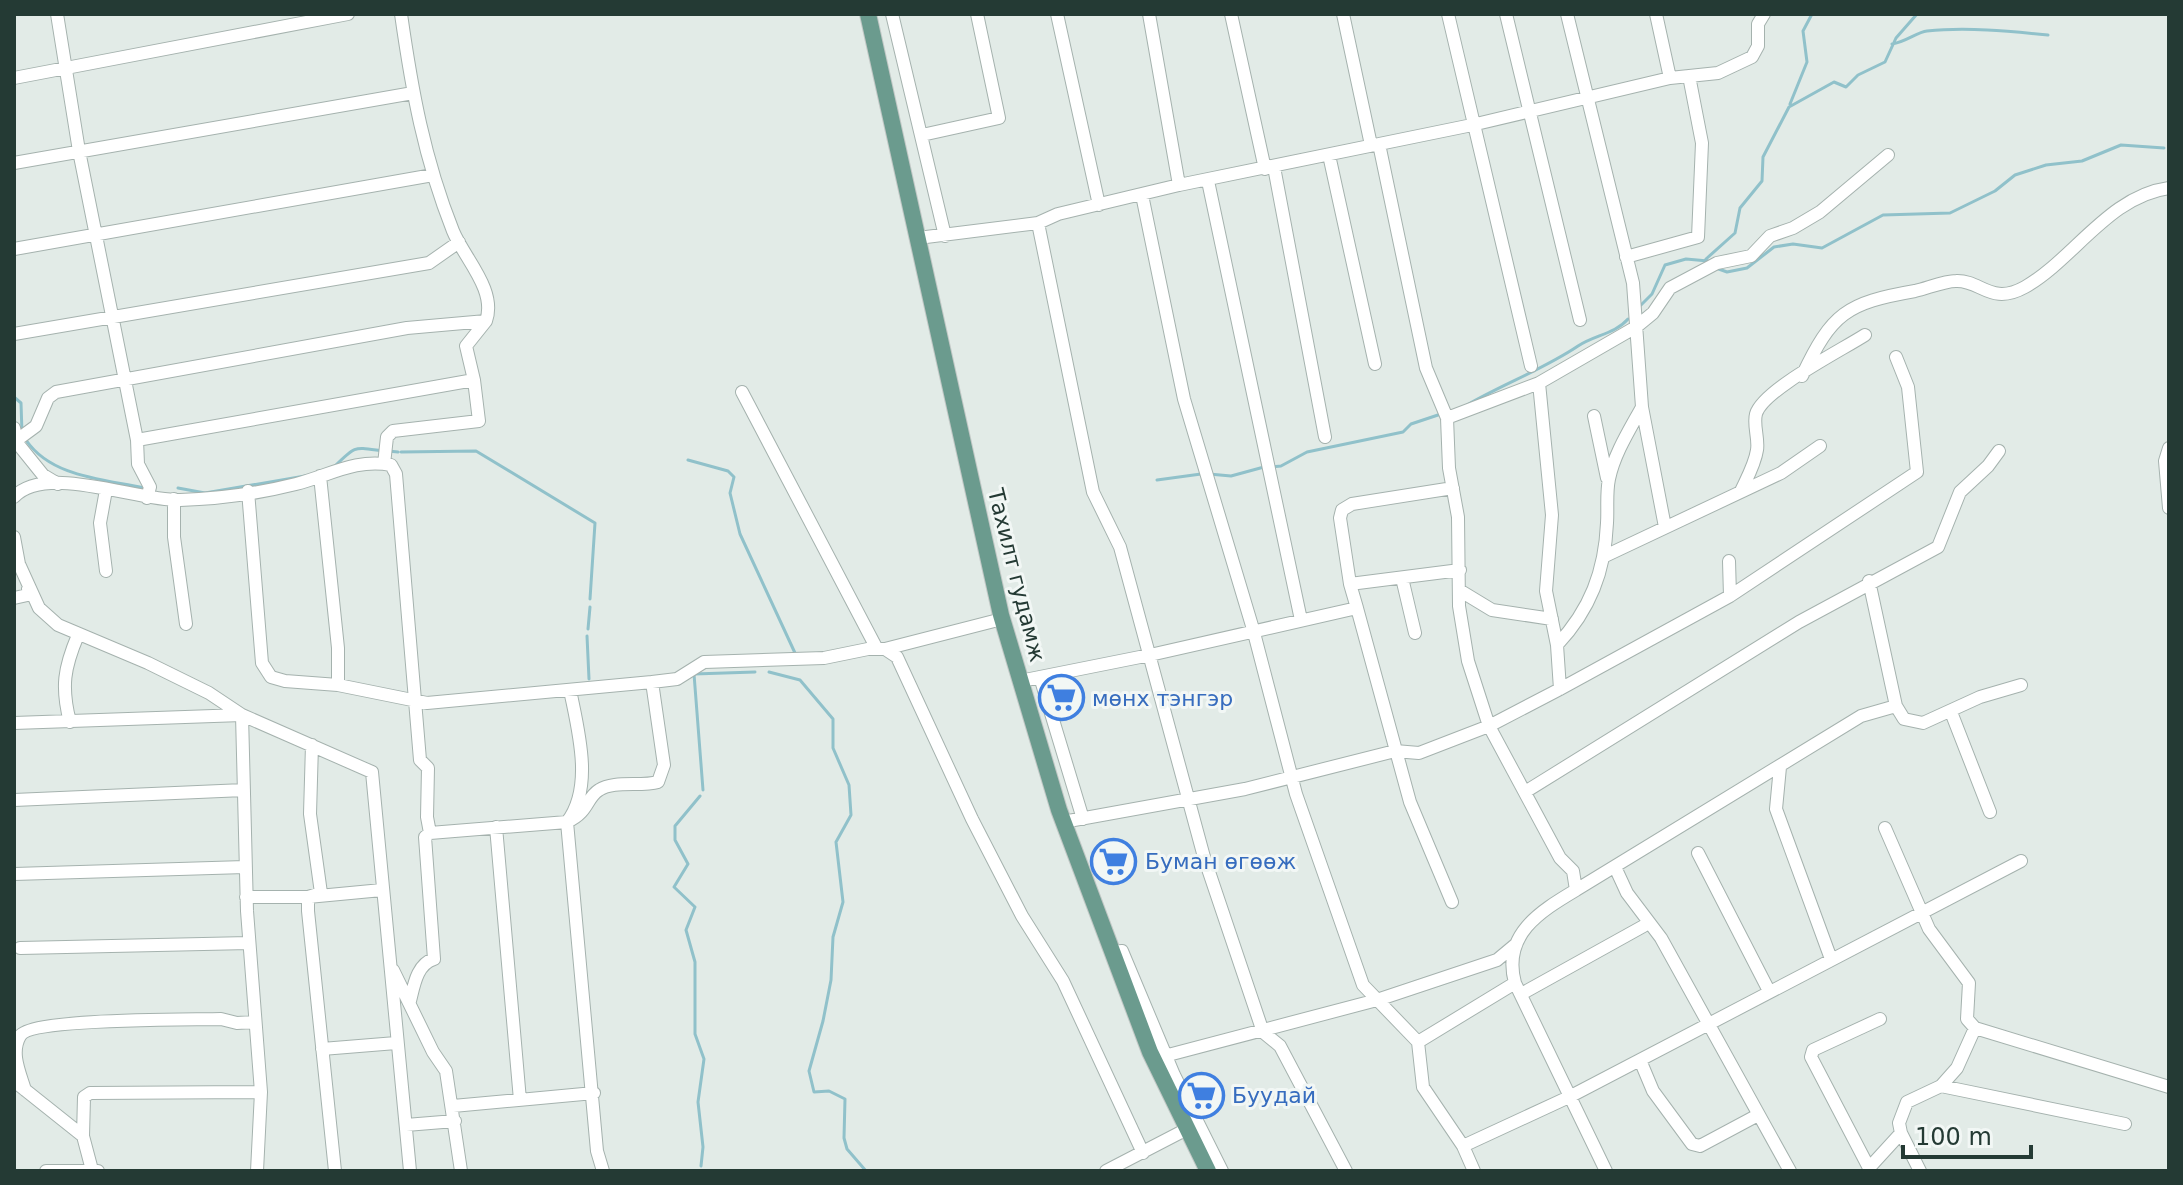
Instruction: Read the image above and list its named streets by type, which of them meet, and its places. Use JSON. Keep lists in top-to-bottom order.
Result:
{
  "streets": {
    "main road": ["Тахилт гудамж"]
  },
  "places": {
    "supermarket": ["мөнх тэнгэр", "Буман өгөөж", "Буудай"]
  },
  "scale_bar": "100 m"
}
